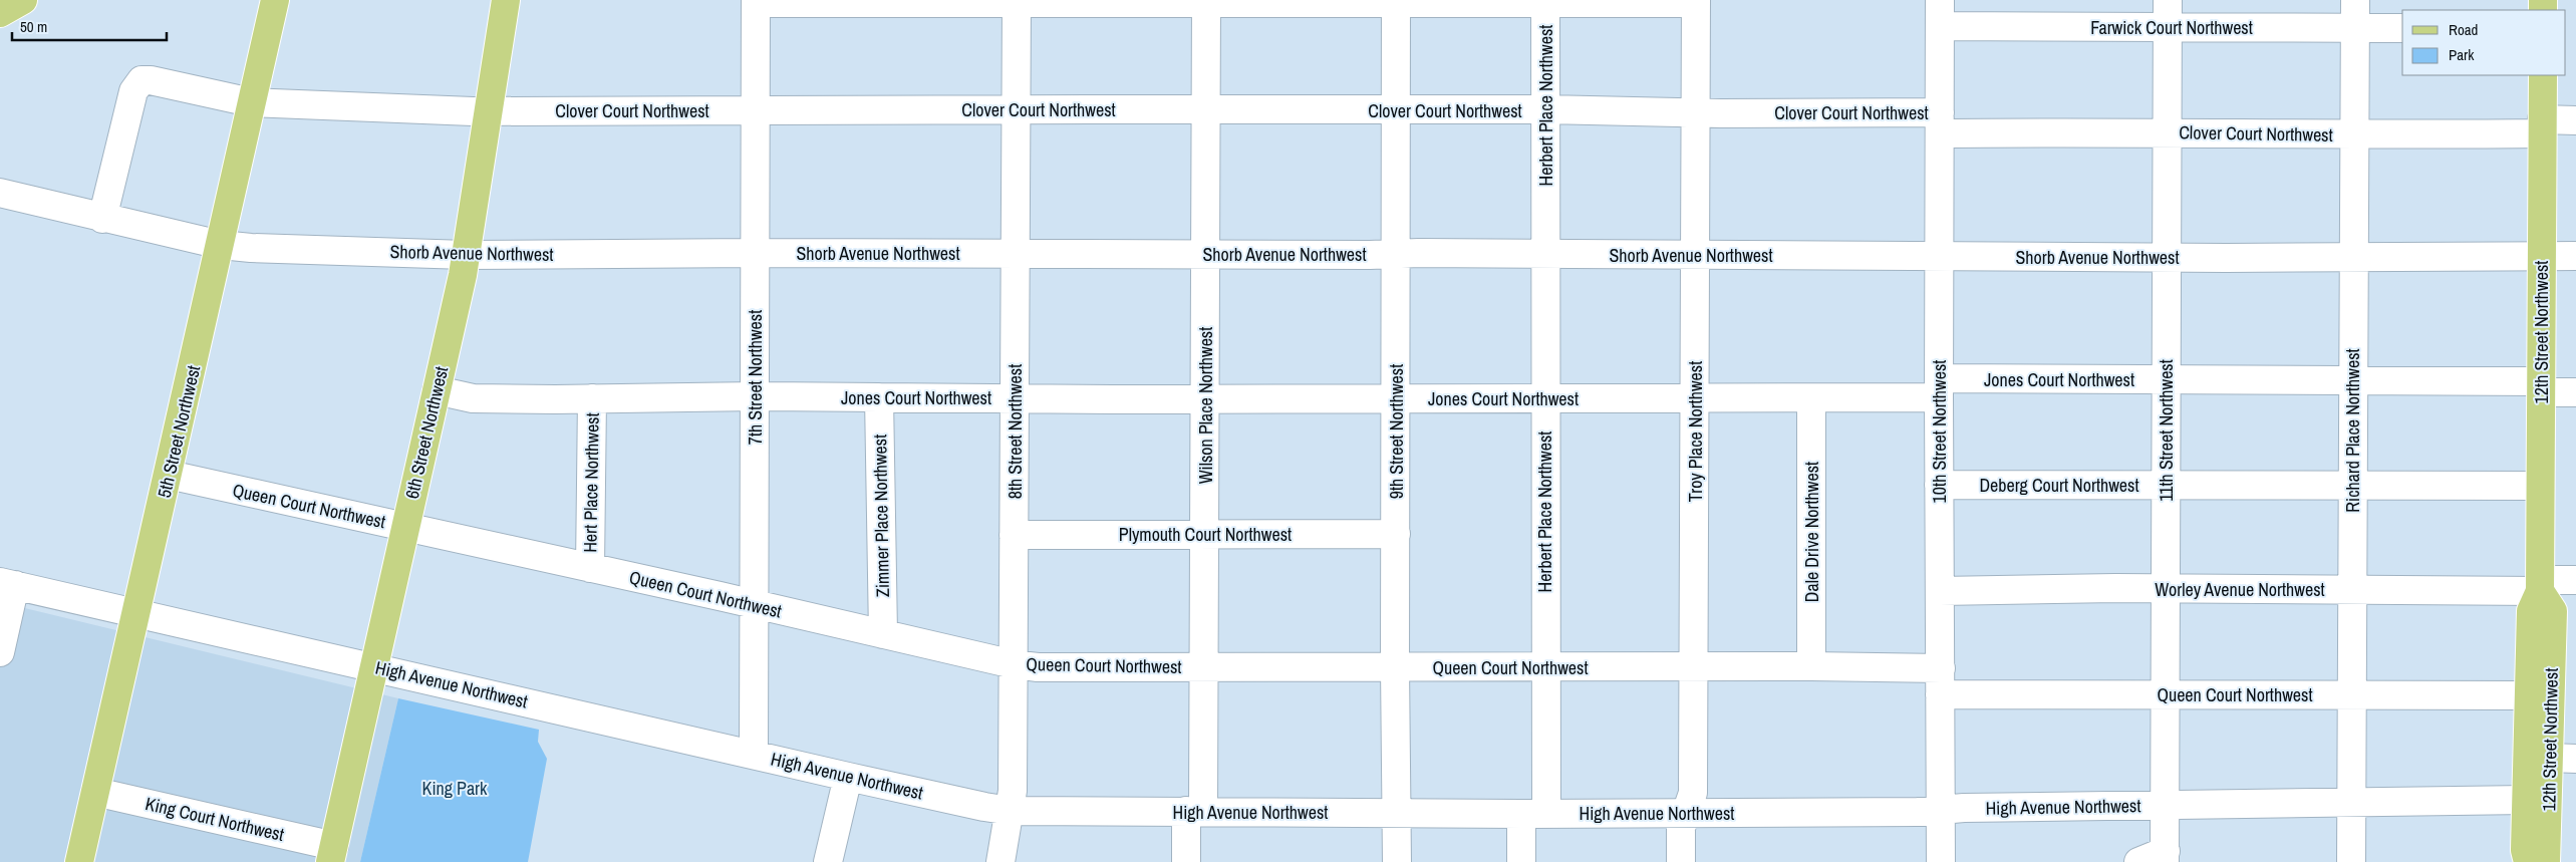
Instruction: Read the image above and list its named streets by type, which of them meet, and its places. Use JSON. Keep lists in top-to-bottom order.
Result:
{
  "streets": {
    "main road": ["12th Street Northwest", "5th Street Northwest", "6th Street Northwest"],
    "street": [
      "Farwick Court Northwest",
      "Herbert Place Northwest",
      "Clover Court Northwest",
      "Shorb Avenue Northwest",
      "7th Street Northwest",
      "Jones Court Northwest",
      "Wilson Place Northwest",
      "11th Street Northwest",
      "Richard Place Northwest",
      "8th Street Northwest",
      "9th Street Northwest",
      "Troy Place Northwest",
      "10th Street Northwest",
      "Hert Place Northwest",
      "Deberg Court Northwest",
      "Queen Court Northwest",
      "Zimmer Place Northwest",
      "Dale Drive Northwest",
      "Plymouth Court Northwest",
      "Worley Avenue Northwest",
      "High Avenue Northwest",
      "King Court Northwest"
    ]
  },
  "crossings": [
    ["Farwick Court Northwest", "11th Street Northwest"],
    ["Farwick Court Northwest", "Richard Place Northwest"],
    ["Farwick Court Northwest", "10th Street Northwest"],
    ["Herbert Place Northwest", "Clover Court Northwest"],
    ["Herbert Place Northwest", "Shorb Avenue Northwest"],
    ["Herbert Place Northwest", "Jones Court Northwest"],
    ["Herbert Place Northwest", "Queen Court Northwest"],
    ["Herbert Place Northwest", "High Avenue Northwest"],
    ["Clover Court Northwest", "Shorb Avenue Northwest"],
    ["Clover Court Northwest", "12th Street Northwest"],
    ["Clover Court Northwest", "7th Street Northwest"],
    ["Clover Court Northwest", "Wilson Place Northwest"],
    ["Clover Court Northwest", "11th Street Northwest"],
    ["Clover Court Northwest", "Richard Place Northwest"],
    ["Clover Court Northwest", "5th Street Northwest"],
    ["Clover Court Northwest", "8th Street Northwest"],
    ["Clover Court Northwest", "9th Street Northwest"],
    ["Clover Court Northwest", "Troy Place Northwest"],
    ["Clover Court Northwest", "10th Street Northwest"],
    ["Clover Court Northwest", "6th Street Northwest"],
    ["Shorb Avenue Northwest", "12th Street Northwest"],
    ["Shorb Avenue Northwest", "7th Street Northwest"],
    ["Shorb Avenue Northwest", "Wilson Place Northwest"],
    ["Shorb Avenue Northwest", "11th Street Northwest"],
    ["Shorb Avenue Northwest", "Richard Place Northwest"],
    ["Shorb Avenue Northwest", "5th Street Northwest"],
    ["Shorb Avenue Northwest", "8th Street Northwest"],
    ["Shorb Avenue Northwest", "9th Street Northwest"],
    ["Shorb Avenue Northwest", "Troy Place Northwest"],
    ["Shorb Avenue Northwest", "10th Street Northwest"],
    ["Shorb Avenue Northwest", "6th Street Northwest"],
    ["12th Street Northwest", "Jones Court Northwest"],
    ["12th Street Northwest", "Deberg Court Northwest"],
    ["12th Street Northwest", "Queen Court Northwest"],
    ["12th Street Northwest", "Worley Avenue Northwest"],
    ["12th Street Northwest", "High Avenue Northwest"],
    ["7th Street Northwest", "Jones Court Northwest"],
    ["7th Street Northwest", "Queen Court Northwest"],
    ["7th Street Northwest", "High Avenue Northwest"],
    ["Jones Court Northwest", "Wilson Place Northwest"],
    ["Jones Court Northwest", "11th Street Northwest"],
    ["Jones Court Northwest", "Richard Place Northwest"],
    ["Jones Court Northwest", "8th Street Northwest"],
    ["Jones Court Northwest", "9th Street Northwest"],
    ["Jones Court Northwest", "Troy Place Northwest"],
    ["Jones Court Northwest", "10th Street Northwest"],
    ["Jones Court Northwest", "6th Street Northwest"],
    ["Jones Court Northwest", "Hert Place Northwest"],
    ["Jones Court Northwest", "Zimmer Place Northwest"],
    ["Jones Court Northwest", "Dale Drive Northwest"],
    ["Wilson Place Northwest", "Queen Court Northwest"],
    ["Wilson Place Northwest", "Plymouth Court Northwest"],
    ["Wilson Place Northwest", "High Avenue Northwest"],
    ["11th Street Northwest", "Deberg Court Northwest"],
    ["11th Street Northwest", "Queen Court Northwest"],
    ["11th Street Northwest", "Worley Avenue Northwest"],
    ["11th Street Northwest", "High Avenue Northwest"],
    ["Richard Place Northwest", "Deberg Court Northwest"],
    ["Richard Place Northwest", "Queen Court Northwest"],
    ["Richard Place Northwest", "Worley Avenue Northwest"],
    ["Richard Place Northwest", "High Avenue Northwest"],
    ["5th Street Northwest", "Queen Court Northwest"],
    ["5th Street Northwest", "High Avenue Northwest"],
    ["5th Street Northwest", "King Court Northwest"],
    ["8th Street Northwest", "Queen Court Northwest"],
    ["8th Street Northwest", "Plymouth Court Northwest"],
    ["8th Street Northwest", "High Avenue Northwest"],
    ["9th Street Northwest", "Queen Court Northwest"],
    ["9th Street Northwest", "Plymouth Court Northwest"],
    ["9th Street Northwest", "High Avenue Northwest"],
    ["Troy Place Northwest", "Queen Court Northwest"],
    ["Troy Place Northwest", "High Avenue Northwest"],
    ["10th Street Northwest", "Deberg Court Northwest"],
    ["10th Street Northwest", "Queen Court Northwest"],
    ["10th Street Northwest", "Worley Avenue Northwest"],
    ["10th Street Northwest", "High Avenue Northwest"],
    ["6th Street Northwest", "Queen Court Northwest"],
    ["6th Street Northwest", "High Avenue Northwest"],
    ["6th Street Northwest", "King Court Northwest"],
    ["Hert Place Northwest", "Queen Court Northwest"],
    ["Queen Court Northwest", "Zimmer Place Northwest"],
    ["Queen Court Northwest", "Dale Drive Northwest"]
  ],
  "parks": ["King Park"],
  "legend": ["Road", "Park"],
  "scale_bar": "50 m"
}
